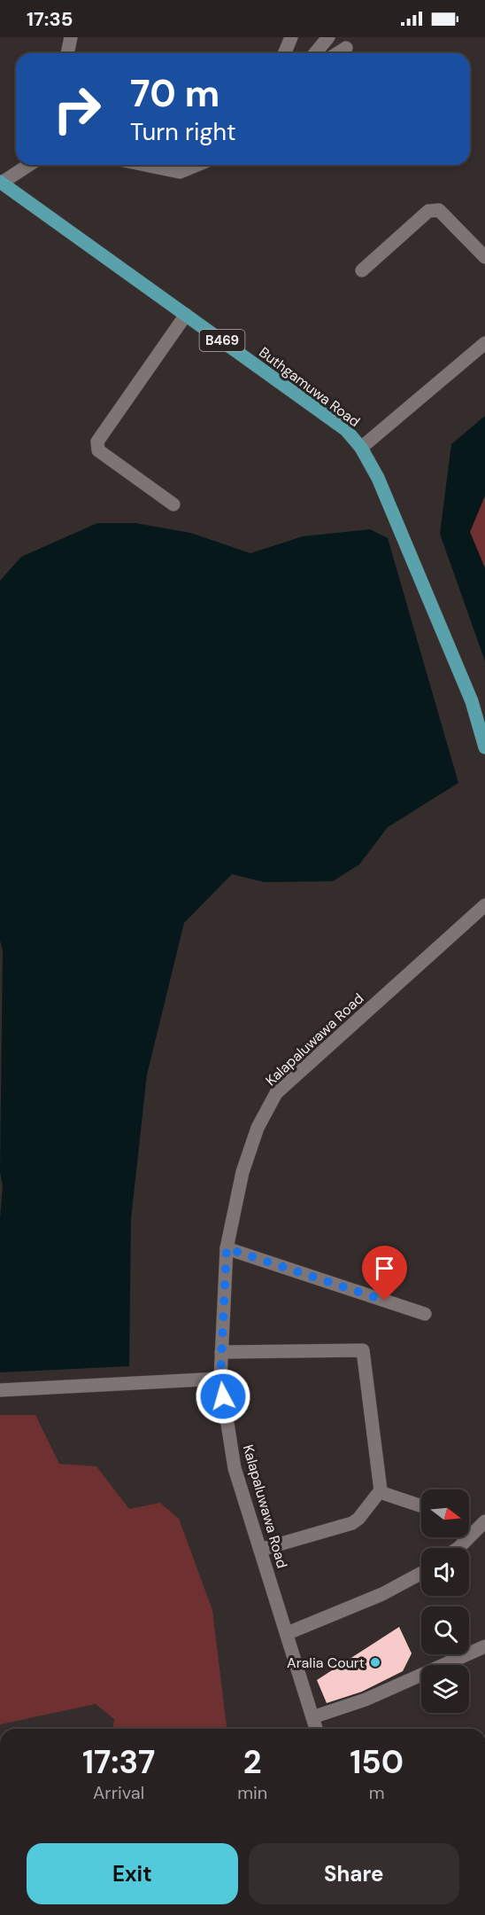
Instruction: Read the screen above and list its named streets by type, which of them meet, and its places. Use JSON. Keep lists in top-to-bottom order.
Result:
{
  "streets": {
    "main road": ["B469", "Buthgamuwa Road"],
    "street": ["Kalapaluwawa Road"]
  },
  "places": ["Aralia Court"],
  "north": "right",
  "page": {
    "status": "17:35",
    "turn": ["70 m", "Turn right"],
    "eta": [
      "17:37",
      "Arrival",
      "2",
      "min",
      "150",
      "m"
    ],
    "buttons": ["Exit", "Share"]
  }
}
